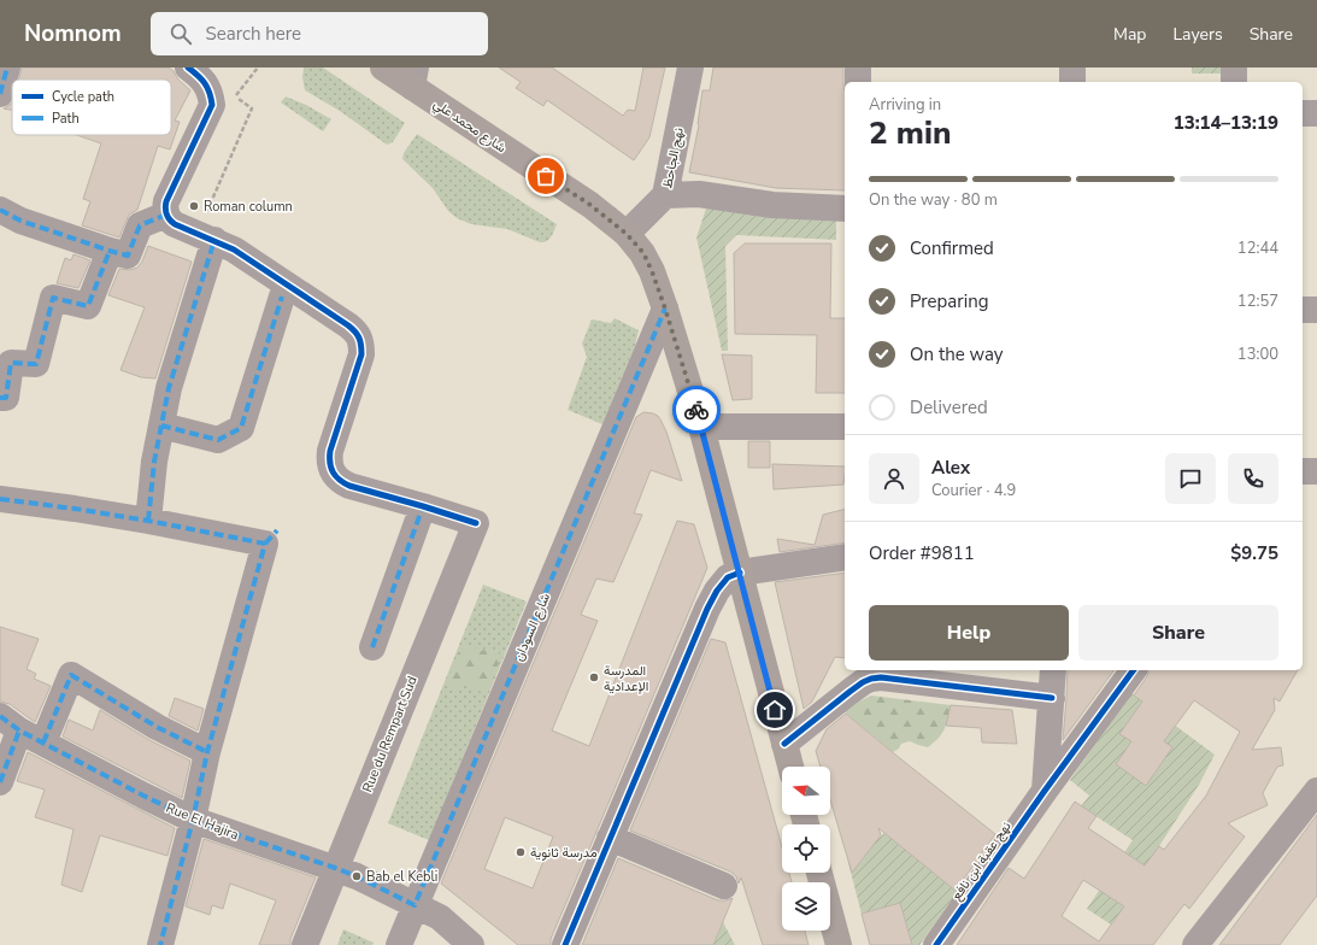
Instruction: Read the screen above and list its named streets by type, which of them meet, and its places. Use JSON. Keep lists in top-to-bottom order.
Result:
{
  "streets": {
    "main road": ["شارع محمد علي"],
    "street": [
      "نهج الجاحظ",
      "شارع السودان",
      "Rue du Rempart Sud",
      "Rue El Hajira",
      "نهج عقبة ابن نافع"
    ]
  },
  "crossings": [
    ["شارع محمد علي", "نهج الجاحظ"],
    ["شارع محمد علي", "شارع السودان"],
    ["شارع السودان", "Rue El Hajira"],
    ["Rue du Rempart Sud", "Rue El Hajira"]
  ],
  "places": [
    "Roman column",
    "المدرسة الإعدادية",
    "مدرسة ثانوية",
    "Bab el Kebli"
  ],
  "legend": ["Cycle path", "Path"],
  "north": "left",
  "page": {
    "header": "Nomnom",
    "search": "Search here",
    "nav": ["Map", "Layers", "Share"],
    "heading": ["2 min", "Arriving in", "13:14–13:19"],
    "panel": [
      "Alex",
      "Courier · 4.9",
      "Order #9811",
      "$9.75"
    ],
    "bar": "On the way · 80 m",
    "list": [
      ["Confirmed", "12:44"],
      ["Preparing", "12:57"],
      ["On the way", "13:00"],
      "Delivered"
    ],
    "buttons": ["Help", "Share"]
  }
}
